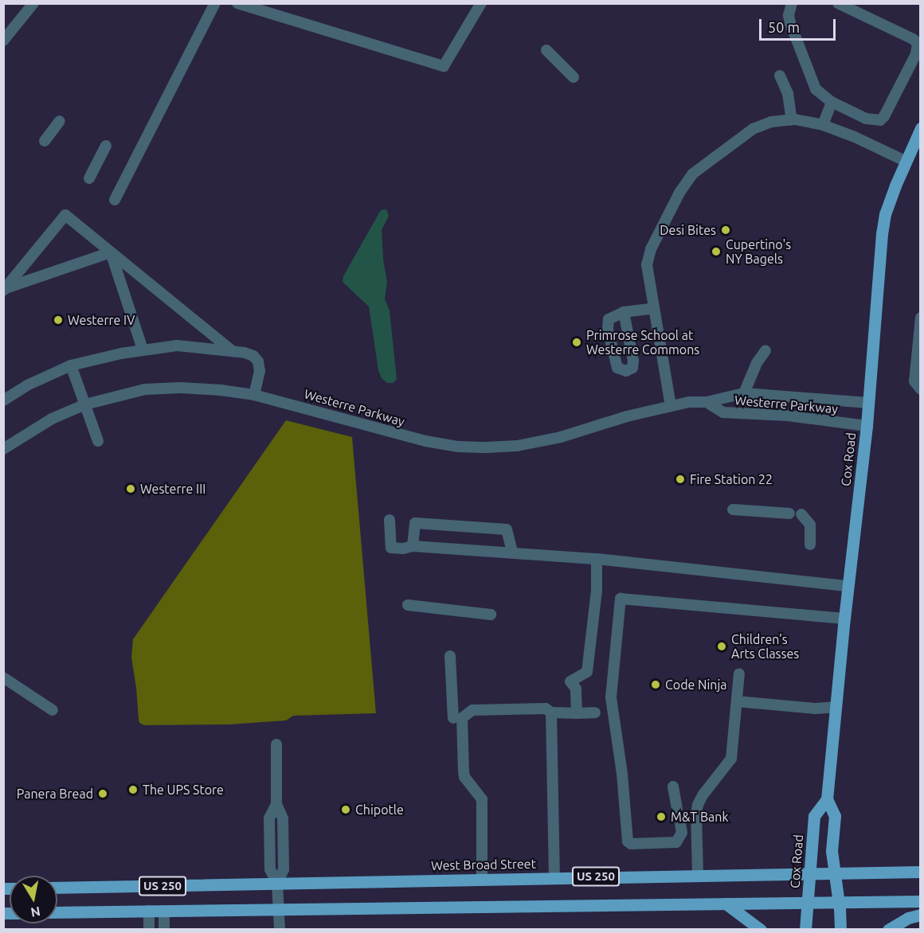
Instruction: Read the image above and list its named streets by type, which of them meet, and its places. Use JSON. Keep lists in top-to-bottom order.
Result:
{
  "streets": {
    "main road": ["Cox Road", "West Broad Street", "US 250"],
    "street": ["Westerre Parkway"]
  },
  "crossings": [
    ["Westerre Parkway", "Cox Road"],
    ["Cox Road", "West Broad Street"],
    ["Cox Road", "US 250"]
  ],
  "places": [
    "Desi Bites",
    "Cupertino's NY Bagels",
    "Westerre IV",
    "Primrose School at Westerre Commons",
    "Fire Station 22",
    "Westerre III",
    "Children’s Arts Classes",
    "Code Ninja",
    "The UPS Store",
    "Panera Bread",
    "Chipotle",
    "M&T Bank"
  ],
  "scale_bar": "50 m",
  "north": "bottom"
}
